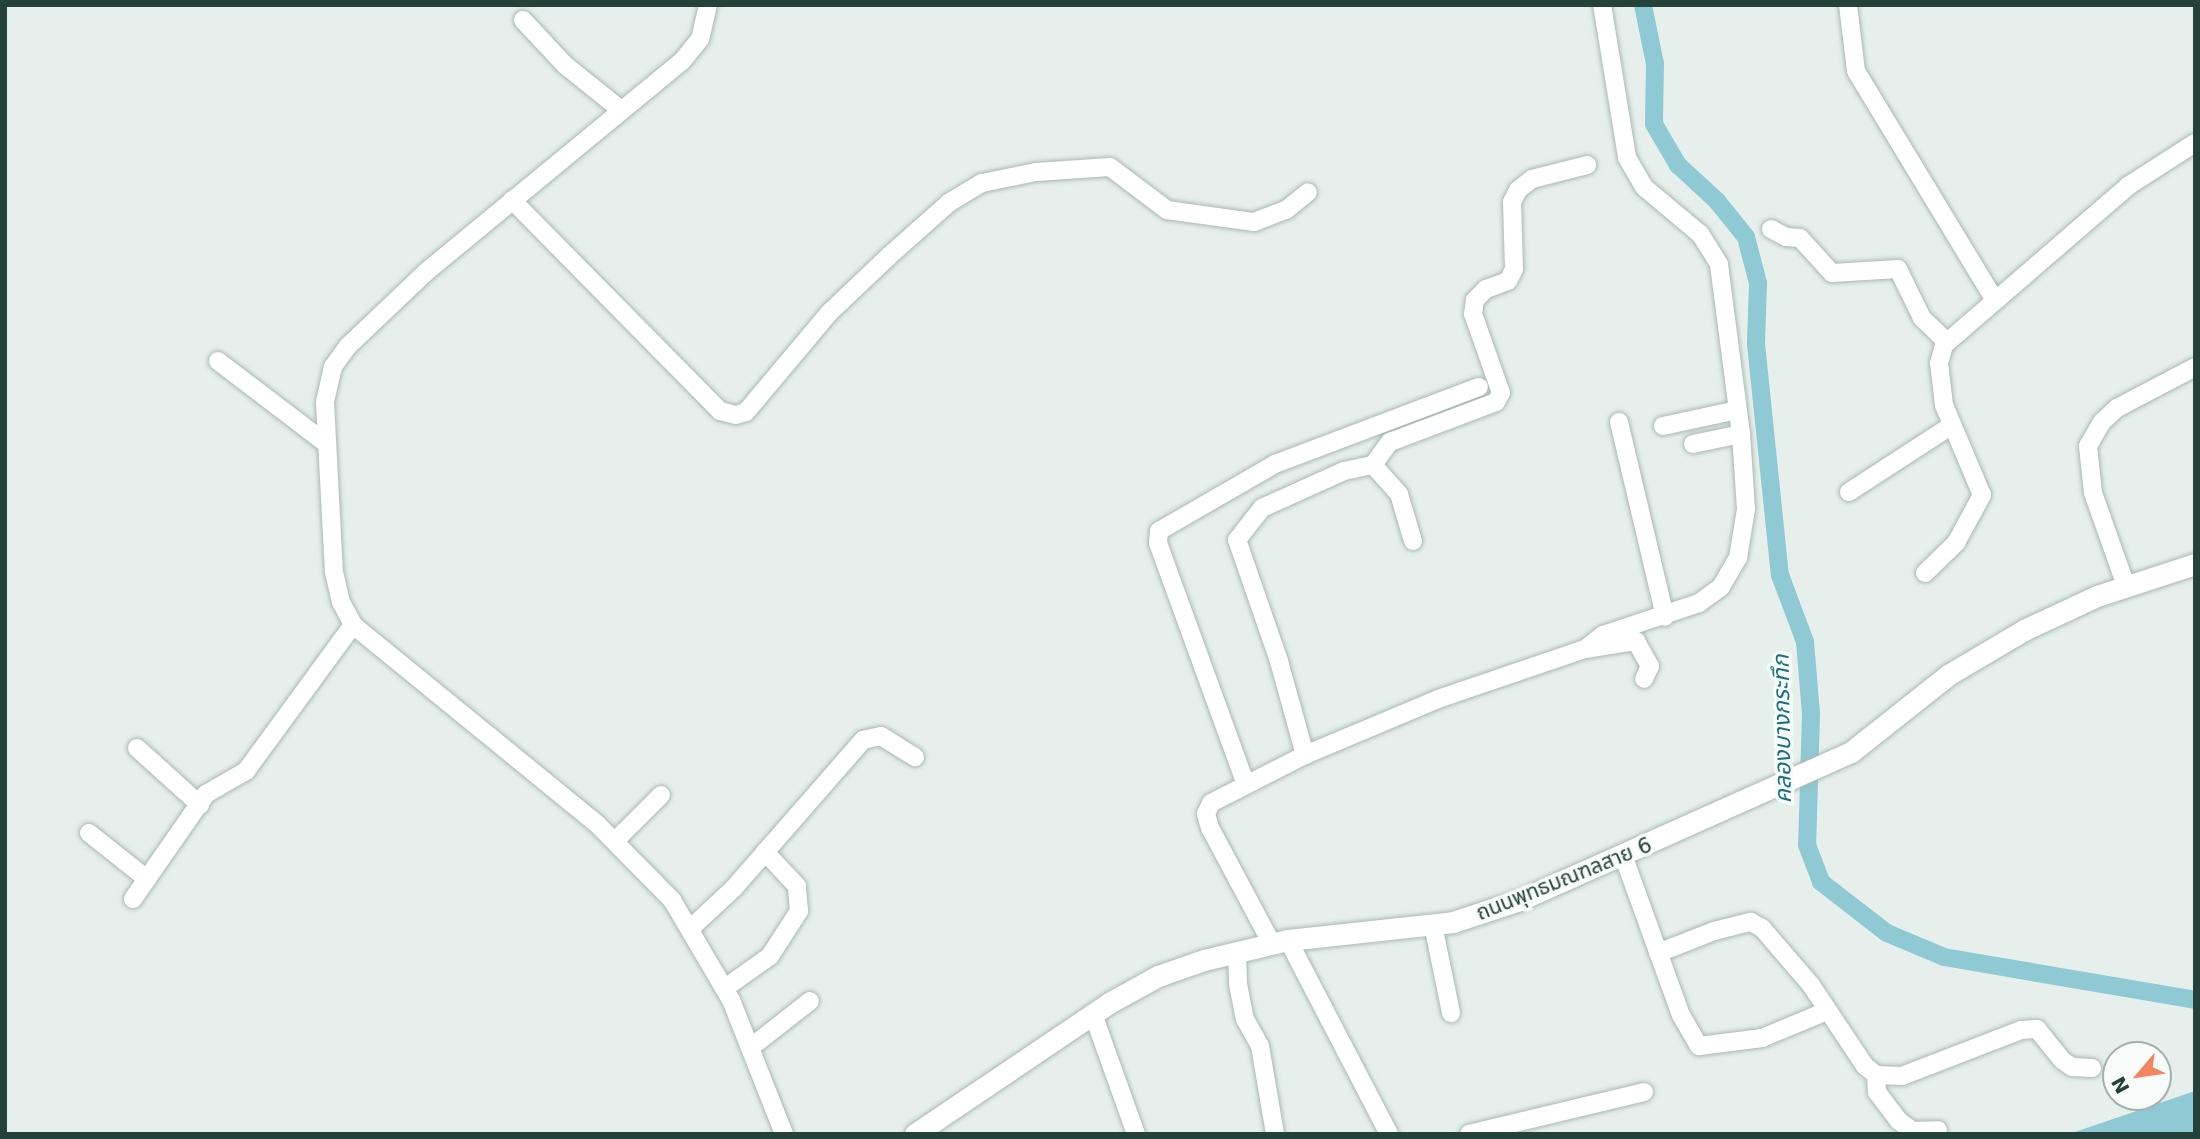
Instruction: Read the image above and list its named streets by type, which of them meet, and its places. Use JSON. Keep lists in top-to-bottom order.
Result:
{
  "streets": {
    "main road": ["ถนนพุทธมณฑลสาย 6"]
  },
  "water": ["คลองบางกระทึก"],
  "north": "bottom left"
}
